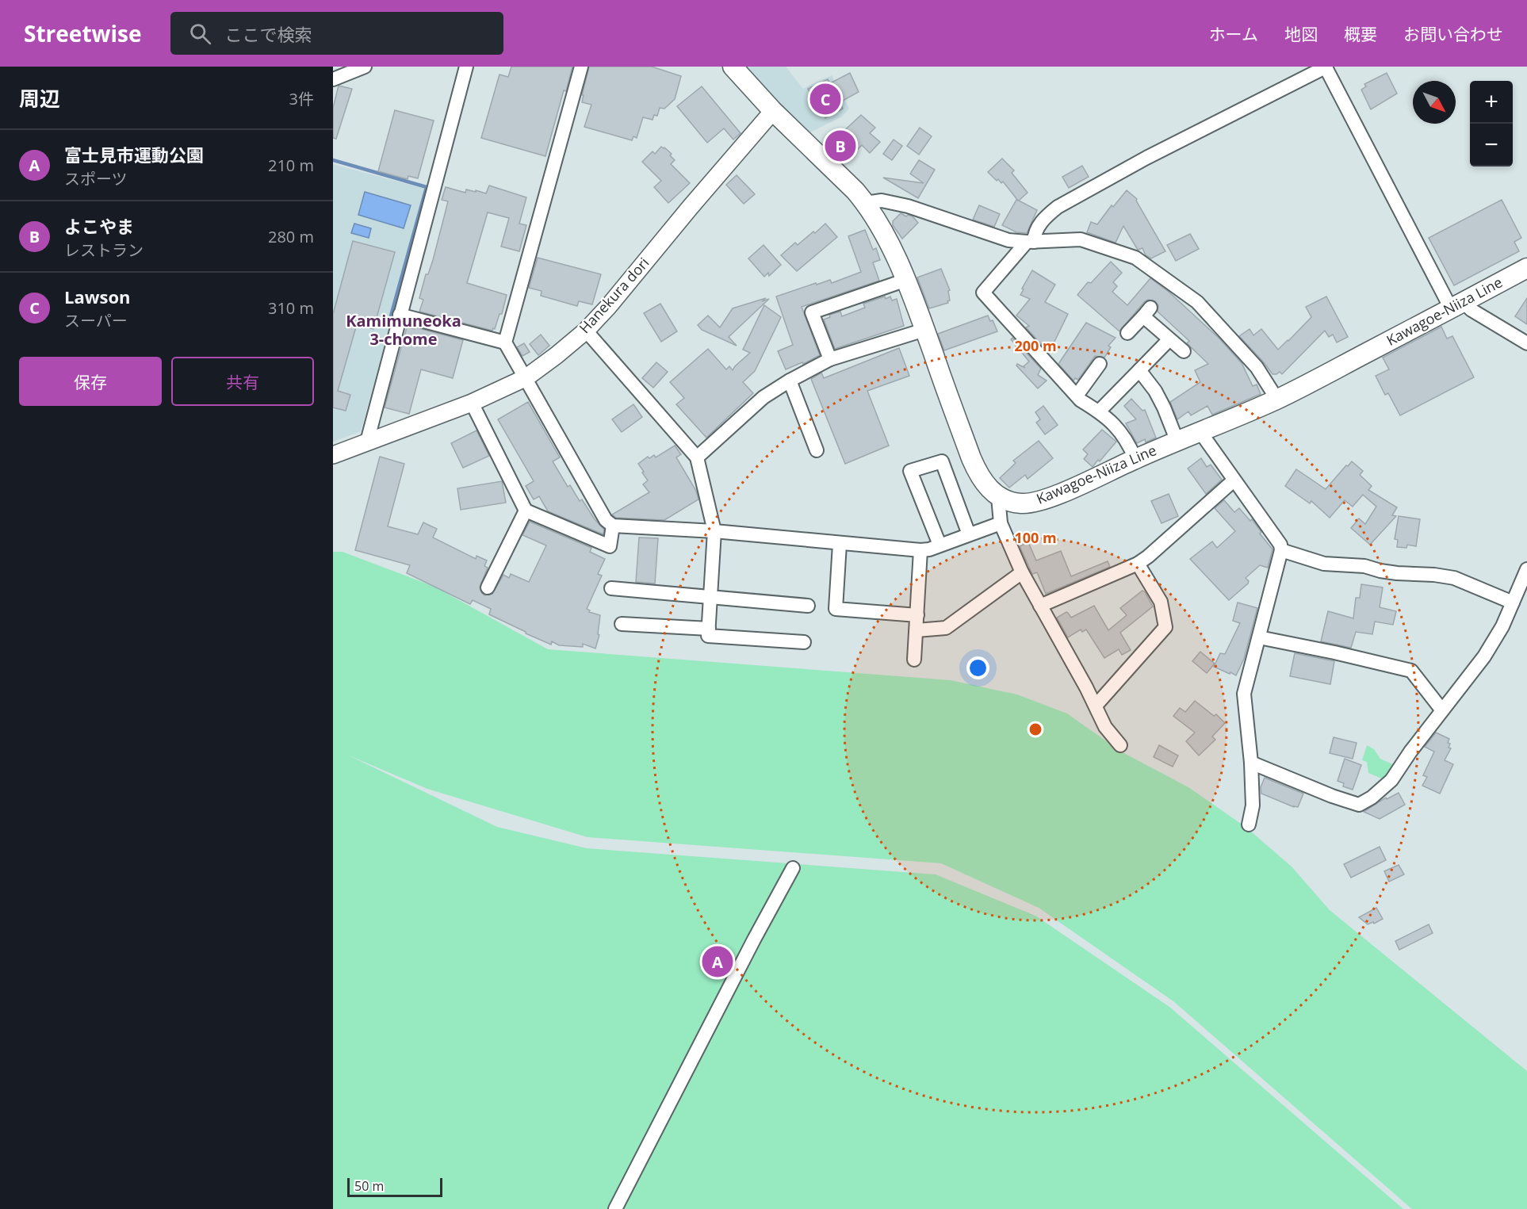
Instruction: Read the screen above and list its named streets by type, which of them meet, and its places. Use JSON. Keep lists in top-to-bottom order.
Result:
{
  "streets": {
    "main road": ["Kawagoe-Niiza Line"],
    "street": ["Hanekura dori"]
  },
  "districts": ["Kamimuneoka 3-chome"],
  "scale_bar": "50 m",
  "north": "bottom right",
  "page": {
    "header": "Streetwise",
    "search": "ここで検索",
    "nav": [
      "ホーム",
      "地図",
      "概要",
      "お問い合わせ"
    ],
    "heading": ["周辺", "3件"],
    "map_buttons": ["+", "−"],
    "pins": ["C", "B", "A"],
    "list": [
      {
        "mark": "A",
        "name": "富士見市運動公園",
        "note": "スポーツ",
        "value": "210 m"
      },
      {
        "mark": "B",
        "name": "よこやま",
        "note": "レストラン",
        "value": "280 m"
      },
      {
        "mark": "C",
        "name": "Lawson",
        "note": "スーパー",
        "value": "310 m"
      }
    ],
    "buttons": ["保存", "共有"],
    "scale": "50 m"
  },
  "rings": ["200 m", "100 m"]
}
